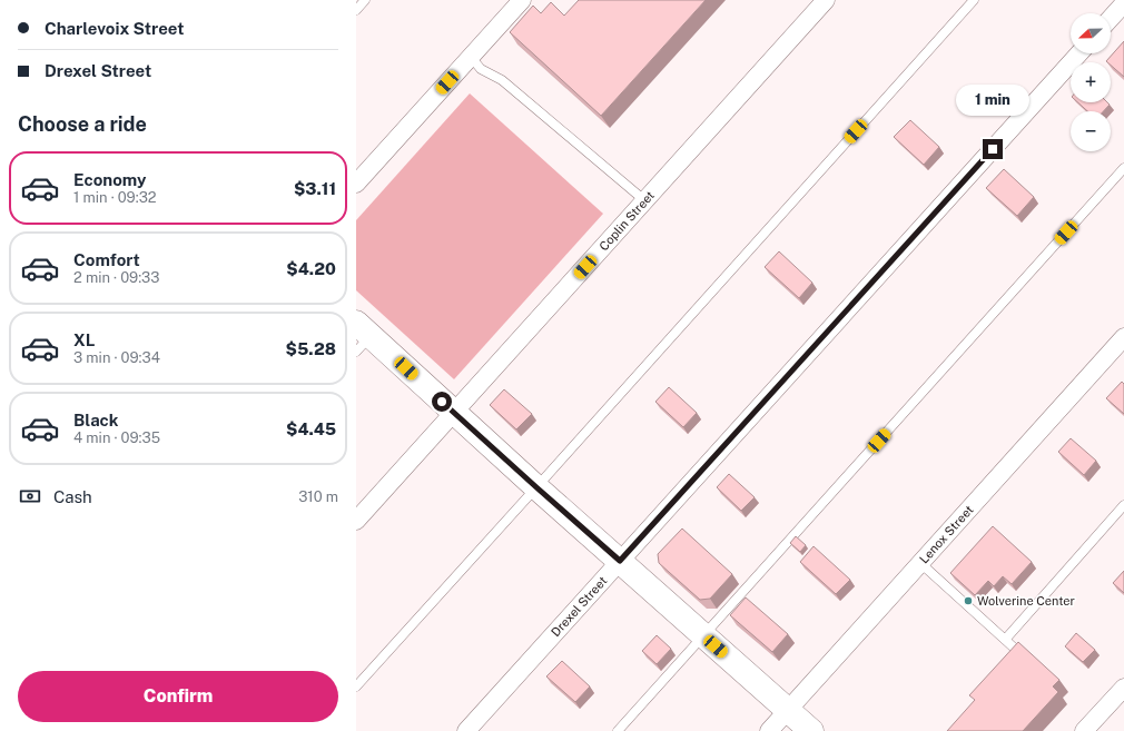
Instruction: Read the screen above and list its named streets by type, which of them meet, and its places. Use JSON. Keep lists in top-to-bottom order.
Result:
{
  "streets": {
    "street": ["Coplin Street", "Lenox Street", "Drexel Street"]
  },
  "places": ["Wolverine Center"],
  "north": "left",
  "page": {
    "banner": ["Charlevoix Street", "Drexel Street"],
    "map_buttons": ["+", "−"],
    "bubble": "1 min",
    "heading": "Choose a ride",
    "list": [
      {
        "name": "Economy",
        "note": "1 min · 09:32",
        "value": "$3.11"
      },
      {
        "name": "Comfort",
        "note": "2 min · 09:33",
        "value": "$4.20"
      },
      {
        "name": "XL",
        "note": "3 min · 09:34",
        "value": "$5.28"
      },
      {
        "name": "Black",
        "note": "4 min · 09:35",
        "value": "$4.45"
      }
    ],
    "pay": ["Cash", "310 m"],
    "buttons": "Confirm"
  }
}
